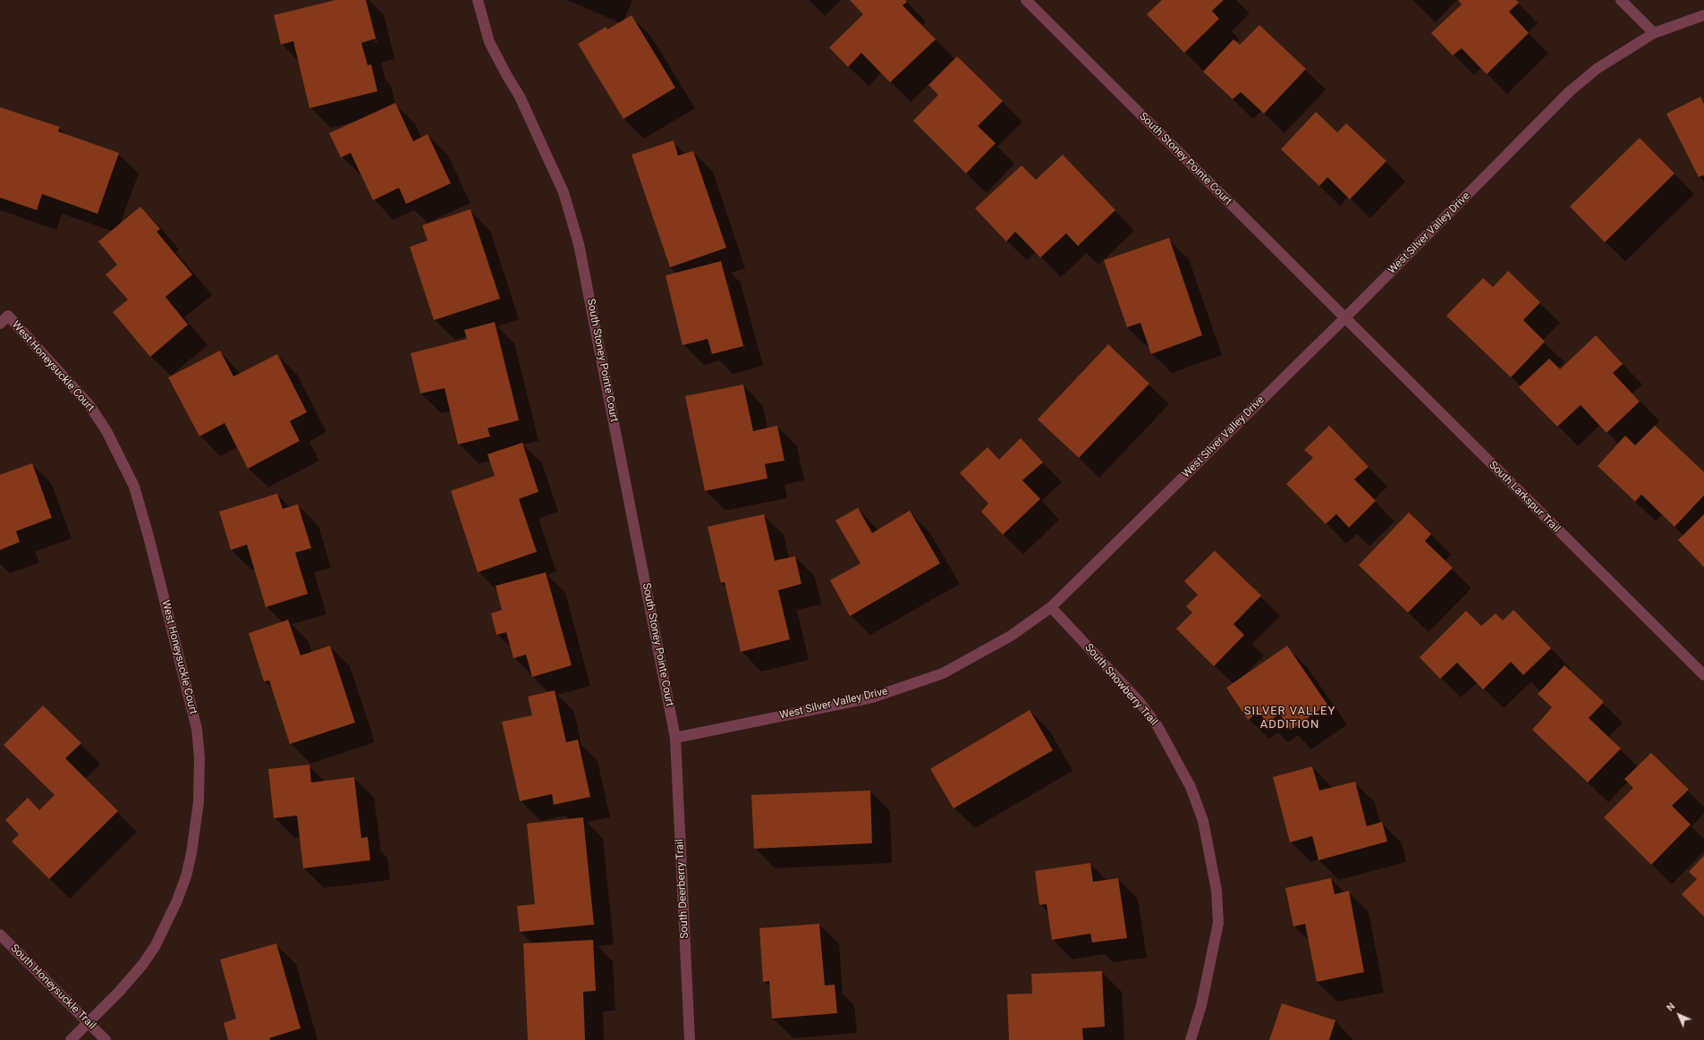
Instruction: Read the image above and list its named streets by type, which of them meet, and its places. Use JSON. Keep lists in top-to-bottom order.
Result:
{
  "streets": {
    "street": [
      "South Stoney Pointe Court",
      "West Silver Valley Drive",
      "West Honeysuckle Court",
      "South Larkspur Trail",
      "South Snowberry Trail",
      "South Deerberry Trail",
      "South Honeysuckle Trail"
    ]
  },
  "crossings": [
    ["South Stoney Pointe Court", "West Silver Valley Drive"],
    ["South Stoney Pointe Court", "South Larkspur Trail"],
    ["South Stoney Pointe Court", "South Deerberry Trail"],
    ["West Silver Valley Drive", "South Larkspur Trail"],
    ["West Silver Valley Drive", "South Snowberry Trail"],
    ["West Silver Valley Drive", "South Deerberry Trail"],
    ["West Honeysuckle Court", "South Honeysuckle Trail"]
  ],
  "districts": ["SILVER VALLEY ADDITION"],
  "north": "top left"
}
